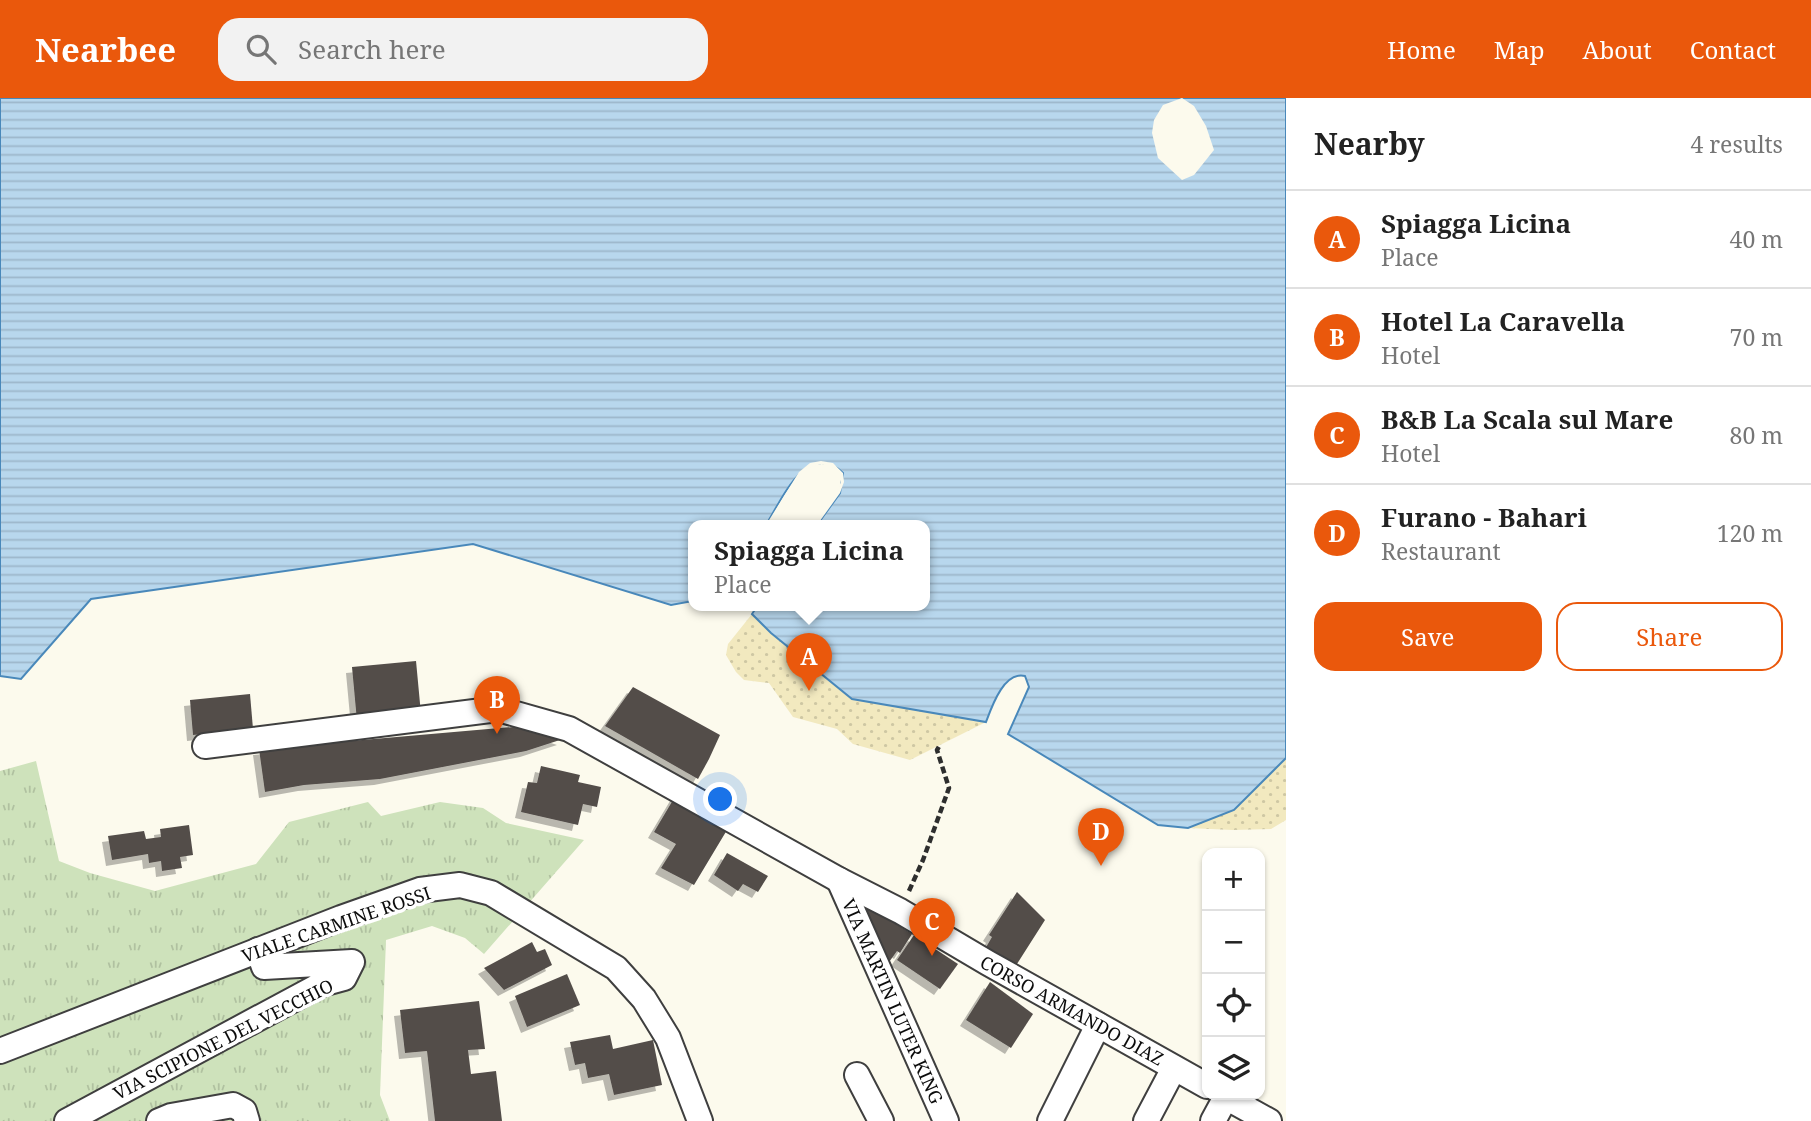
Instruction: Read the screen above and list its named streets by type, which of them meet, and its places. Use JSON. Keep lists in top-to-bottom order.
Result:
{
  "streets": {
    "street": [
      "VIALE CARMINE ROSSI",
      "VIA MARTIN LUTER KING",
      "CORSO ARMANDO DIAZ",
      "VIA SCIPIONE DEL VECCHIO"
    ]
  },
  "crossings": [
    ["VIALE CARMINE ROSSI", "VIA SCIPIONE DEL VECCHIO"],
    ["VIA MARTIN LUTER KING", "CORSO ARMANDO DIAZ"]
  ],
  "page": {
    "header": "Nearbee",
    "search": "Search here",
    "nav": [
      "Home",
      "Map",
      "About",
      "Contact"
    ],
    "heading": ["Nearby", "4 results"],
    "list": [
      {
        "mark": "A",
        "name": "Spiagga Licina",
        "note": "Place",
        "value": "40 m"
      },
      {
        "mark": "B",
        "name": "Hotel La Caravella",
        "note": "Hotel",
        "value": "70 m"
      },
      {
        "mark": "C",
        "name": "B&B La Scala sul Mare",
        "note": "Hotel",
        "value": "80 m"
      },
      {
        "mark": "D",
        "name": "Furano - Bahari",
        "note": "Restaurant",
        "value": "120 m"
      }
    ],
    "popup": ["Spiagga Licina", "Place"],
    "buttons": ["Save", "Share"],
    "pins": [
      "A",
      "B",
      "D",
      "C"
    ],
    "map_buttons": ["+", "−"]
  }
}
